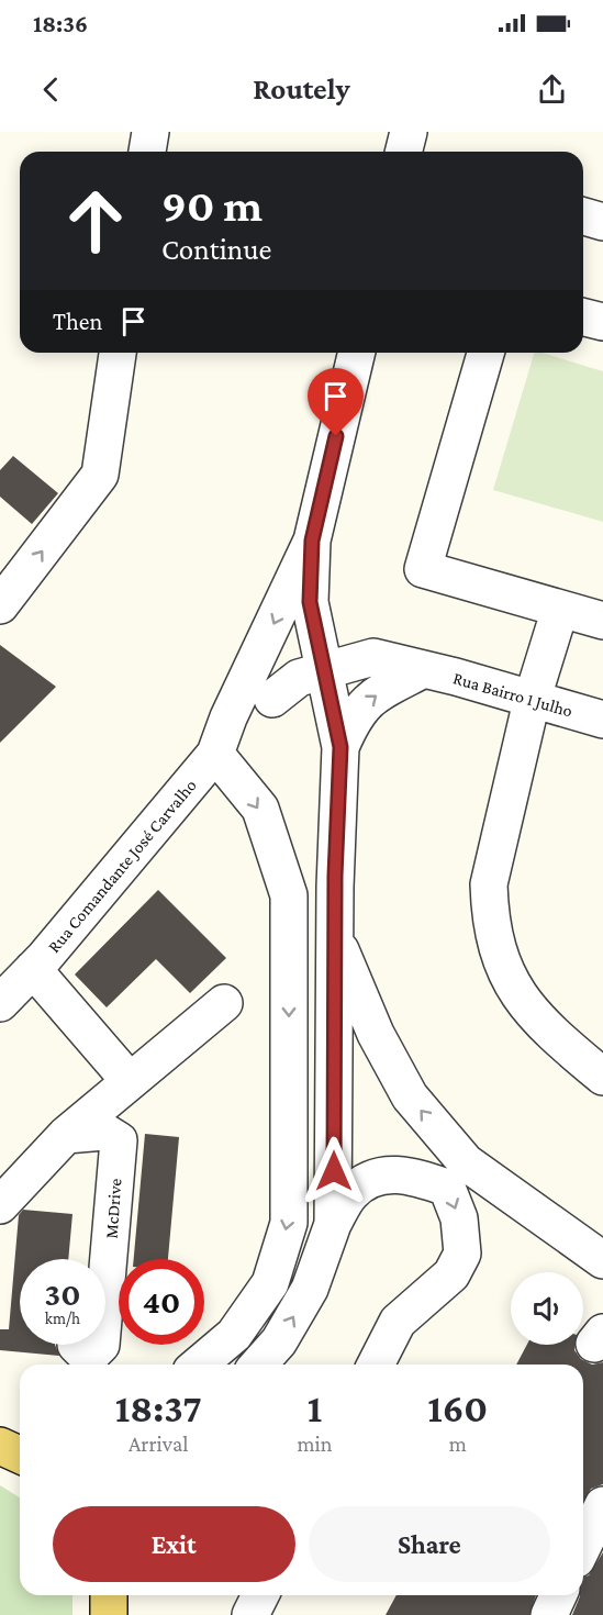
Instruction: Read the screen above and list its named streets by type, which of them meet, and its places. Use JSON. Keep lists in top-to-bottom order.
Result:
{
  "streets": {
    "street": ["Rua Bairro 1 Julho", "Rua Comandante José Carvalho", "McDrive"]
  },
  "page": {
    "status": "18:36",
    "header": "Routely",
    "turn": ["90 m", "Continue"],
    "then": "Then",
    "speed": "30 km/h",
    "limit": "40",
    "eta": [
      "18:37",
      "Arrival",
      "1",
      "min",
      "160",
      "m"
    ],
    "buttons": ["Exit", "Share"]
  }
}
